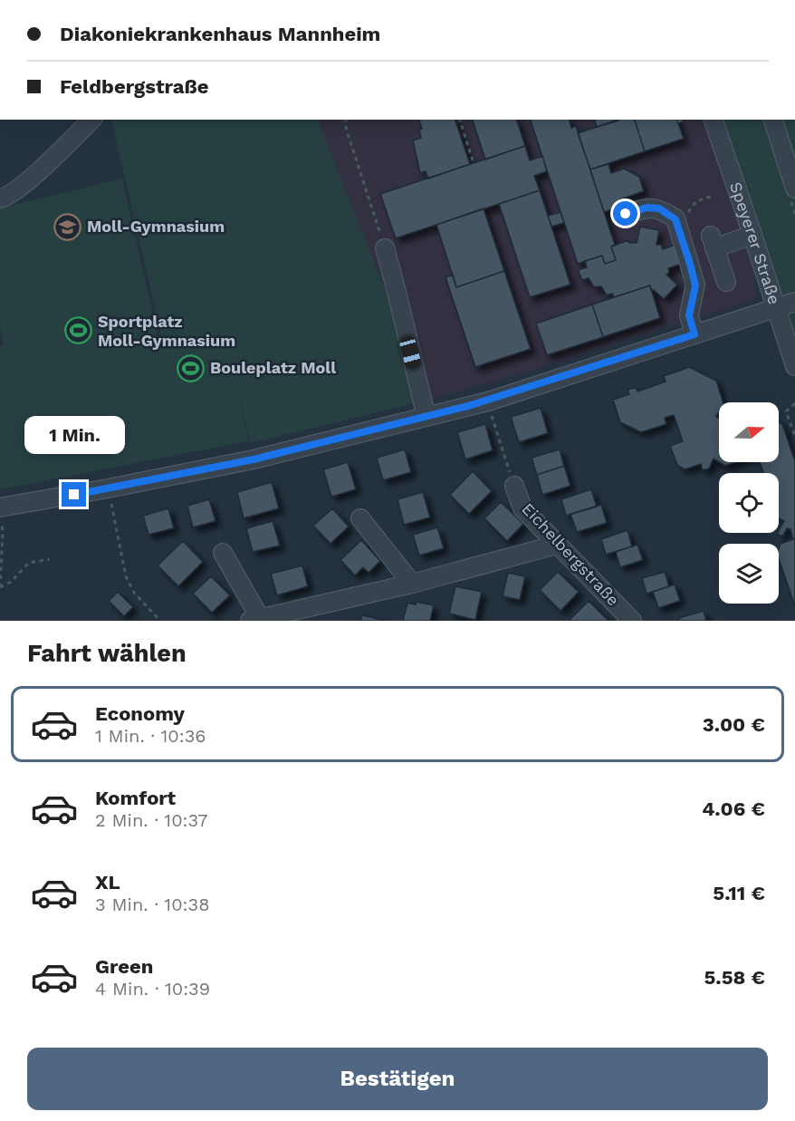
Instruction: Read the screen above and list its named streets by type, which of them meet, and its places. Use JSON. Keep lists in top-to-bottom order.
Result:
{
  "streets": {
    "street": ["Speyerer Straße", "Eichelbergstraße"]
  },
  "places": {
    "school or university": ["Moll-Gymnasium"],
    "sports": ["Sportplatz Moll-Gymnasium", "Bouleplatz Moll"]
  },
  "north": "right",
  "page": {
    "banner": ["Diakoniekrankenhaus Mannheim", "Feldbergstraße"],
    "bubble": "1 Min.",
    "heading": "Fahrt wählen",
    "list": [
      {
        "name": "Economy",
        "note": "1 Min. · 10:36",
        "value": "3.00 €"
      },
      {
        "name": "Komfort",
        "note": "2 Min. · 10:37",
        "value": "4.06 €"
      },
      {
        "name": "XL",
        "note": "3 Min. · 10:38",
        "value": "5.11 €"
      },
      {
        "name": "Green",
        "note": "4 Min. · 10:39",
        "value": "5.58 €"
      }
    ],
    "buttons": "Bestätigen"
  }
}
